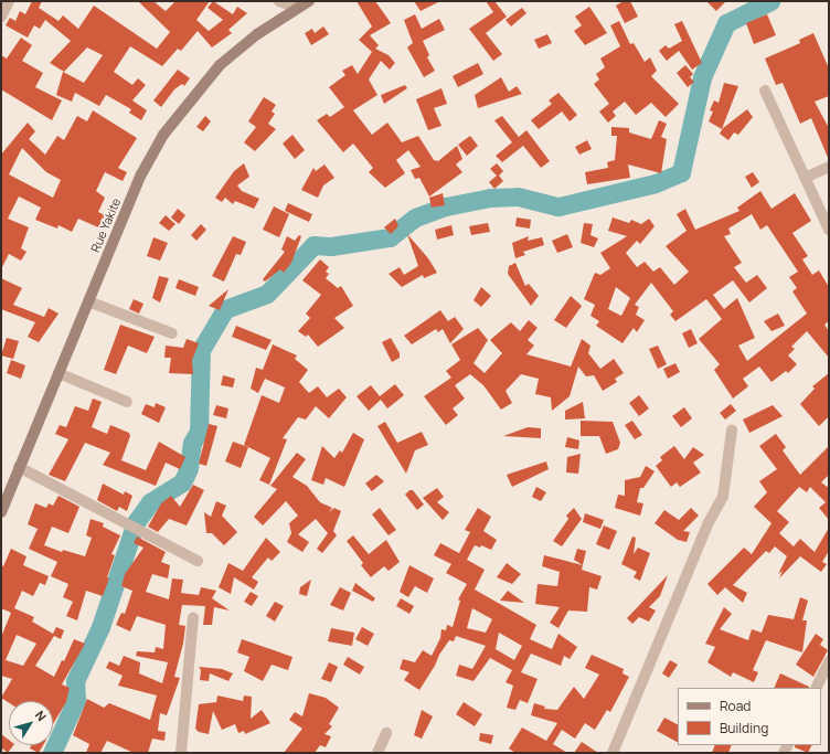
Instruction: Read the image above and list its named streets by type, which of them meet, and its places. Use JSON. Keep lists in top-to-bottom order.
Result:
{
  "streets": {
    "main road": ["Rue Yakite"]
  },
  "legend": ["Road", "Building"],
  "north": "top right"
}
